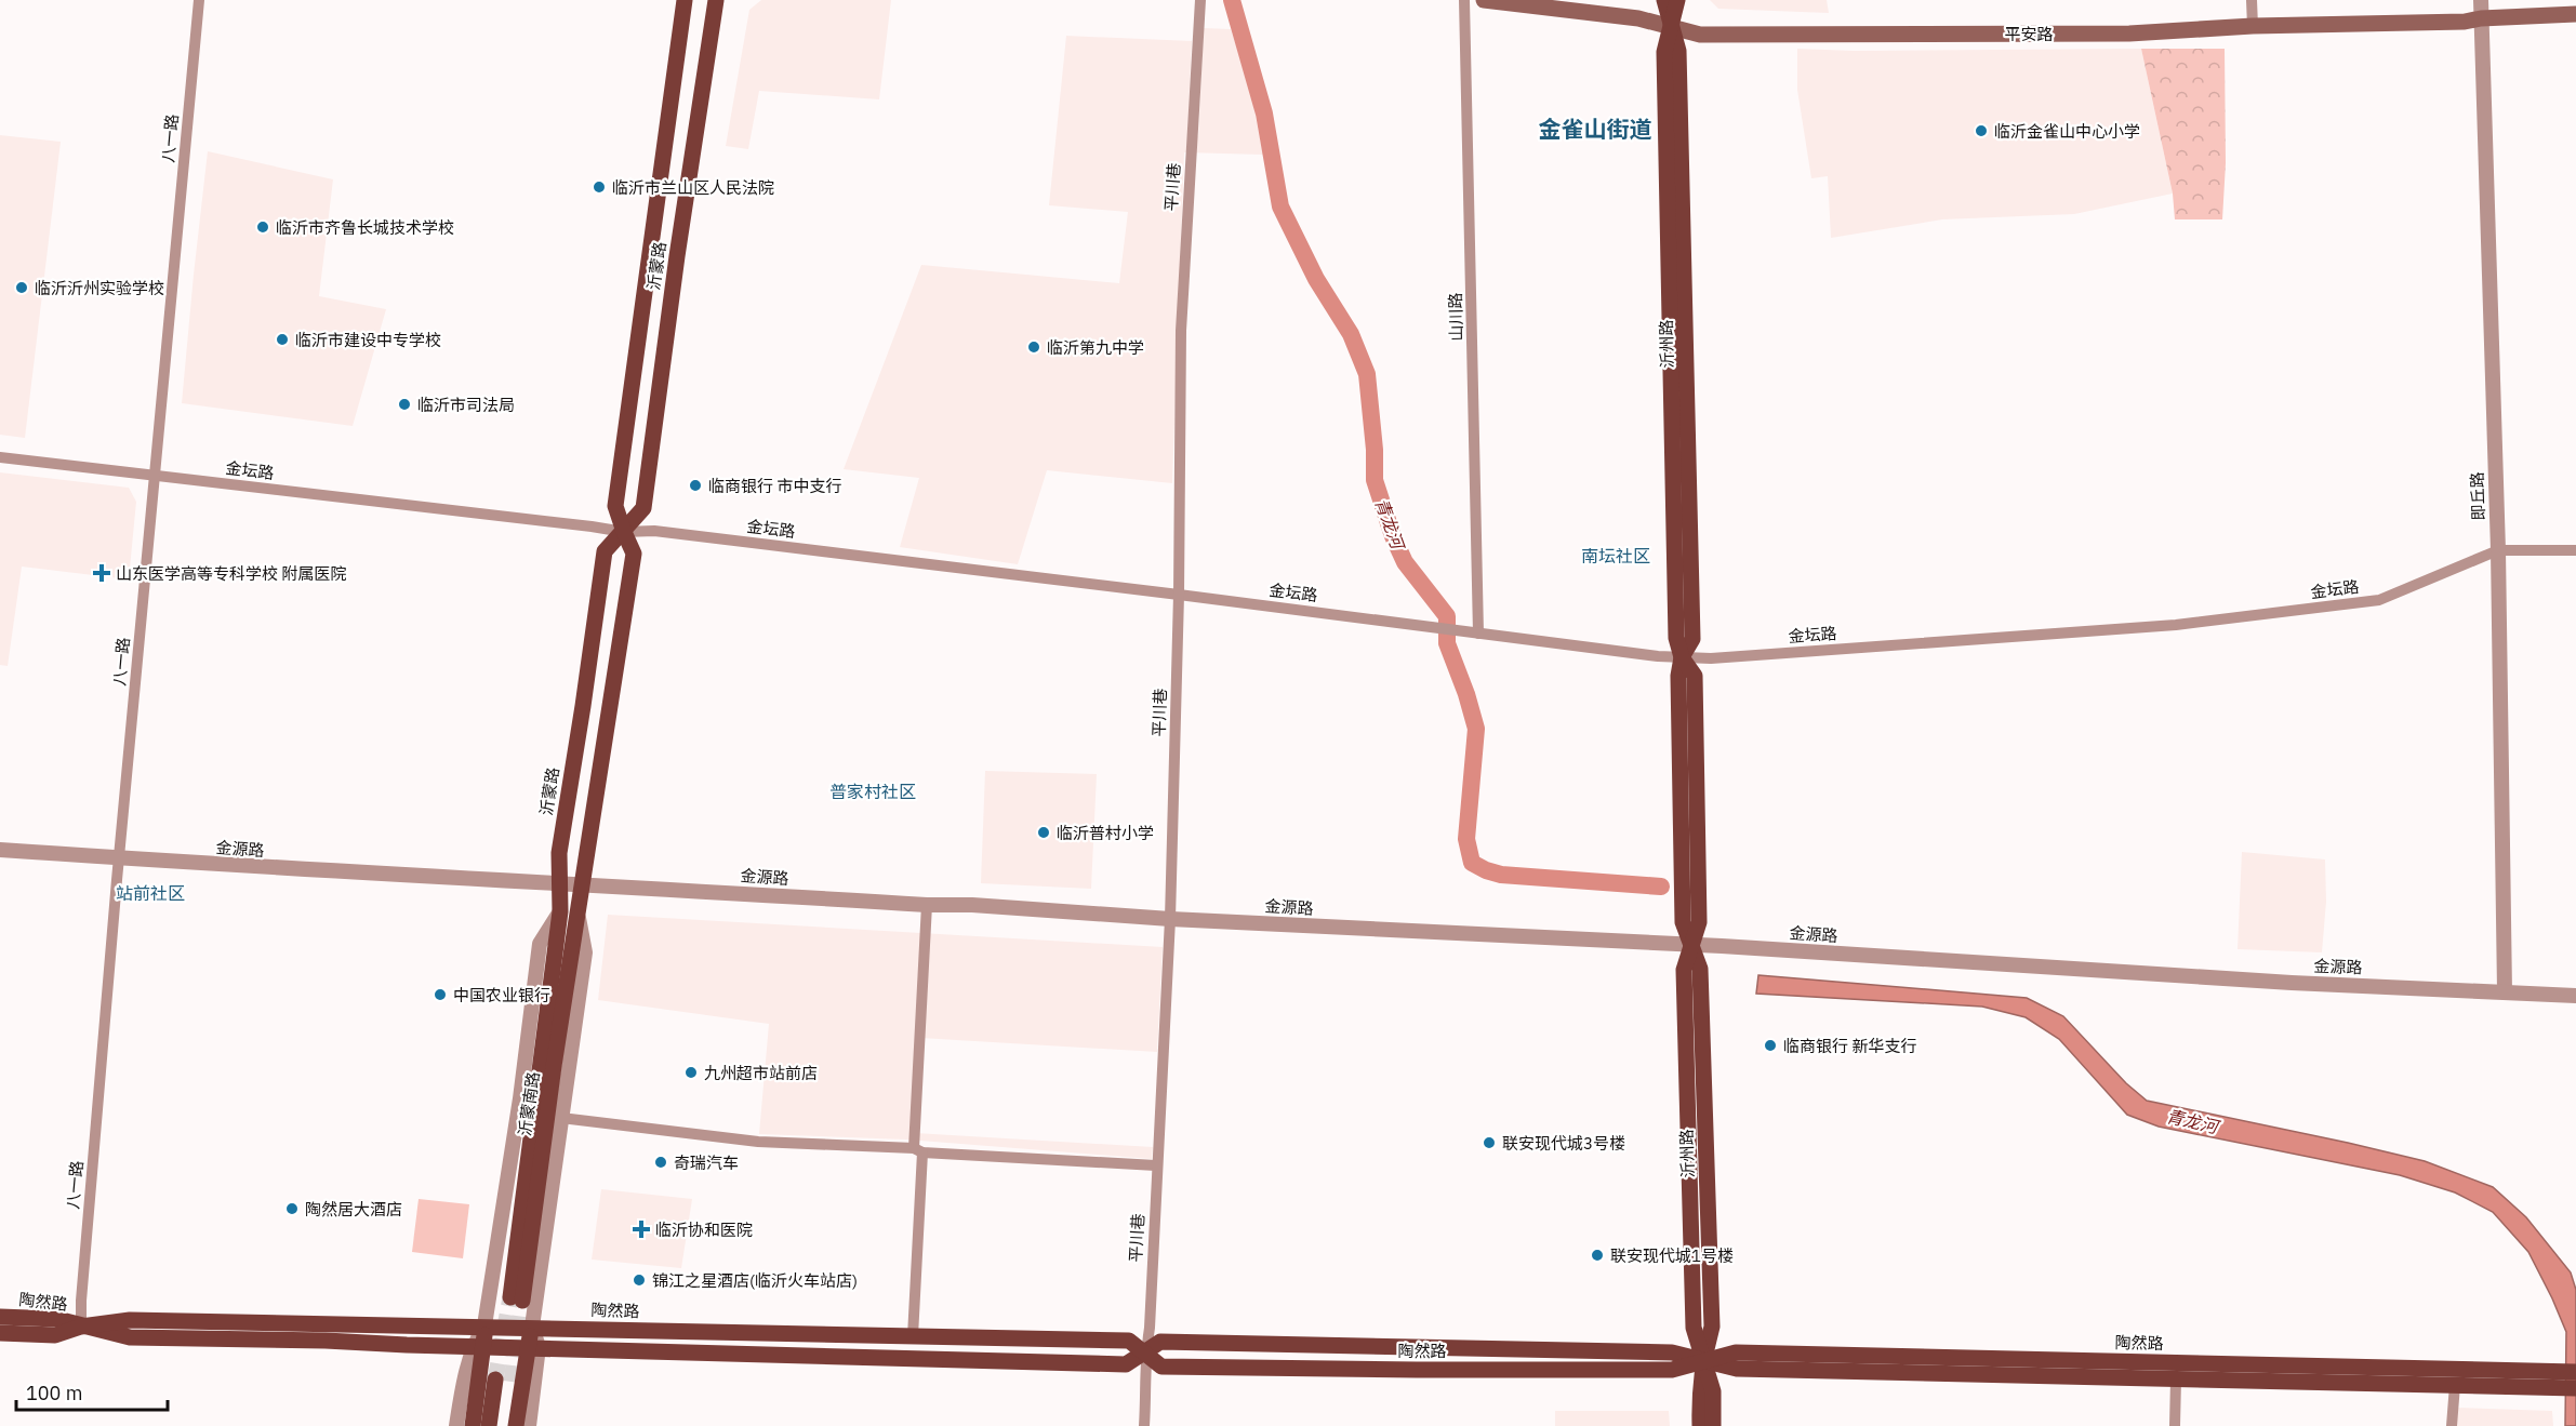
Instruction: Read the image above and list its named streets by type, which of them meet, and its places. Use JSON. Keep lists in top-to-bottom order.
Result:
{
  "streets": {
    "main road": [
      "平安路",
      "沂蒙路",
      "沂州路",
      "沂蒙南路",
      "陶然路"
    ],
    "street": [
      "八一路",
      "平川巷",
      "山川路",
      "金坛路",
      "即丘路",
      "金源路"
    ]
  },
  "crossings": [
    ["平安路", "沂州路"],
    ["平安路", "即丘路"],
    ["八一路", "金坛路"],
    ["八一路", "金源路"],
    ["八一路", "陶然路"],
    ["平川巷", "金坛路"],
    ["平川巷", "金源路"],
    ["平川巷", "陶然路"],
    ["沂蒙路", "金坛路"],
    ["沂蒙路", "金源路"],
    ["沂蒙路", "沂蒙南路"],
    ["山川路", "金坛路"],
    ["沂州路", "金坛路"],
    ["沂州路", "金源路"],
    ["沂州路", "陶然路"],
    ["金坛路", "即丘路"],
    ["即丘路", "金源路"]
  ],
  "districts": [
    "金雀山街道",
    "南坛社区",
    "普家村社区",
    "站前社区"
  ],
  "water": ["青龙河"],
  "places": {
    "other": [
      "临沂金雀山中心小学",
      "临沂市兰山区人民法院",
      "临沂市齐鲁长城技术学校",
      "临沂沂州实验学校",
      "临沂市建设中专学校",
      "临沂第九中学",
      "临沂市司法局",
      "临商银行 市中支行",
      "临沂普村小学",
      "中国农业银行",
      "临商银行 新华支行",
      "九州超市站前店",
      "联安现代城3号楼",
      "奇瑞汽车",
      "陶然居大酒店",
      "联安现代城1号楼",
      "锦江之星酒店(临沂火车站店)"
    ],
    "health": ["山东医学高等专科学校 附属医院", "临沂协和医院"]
  },
  "scale_bar": "100 m"
}
